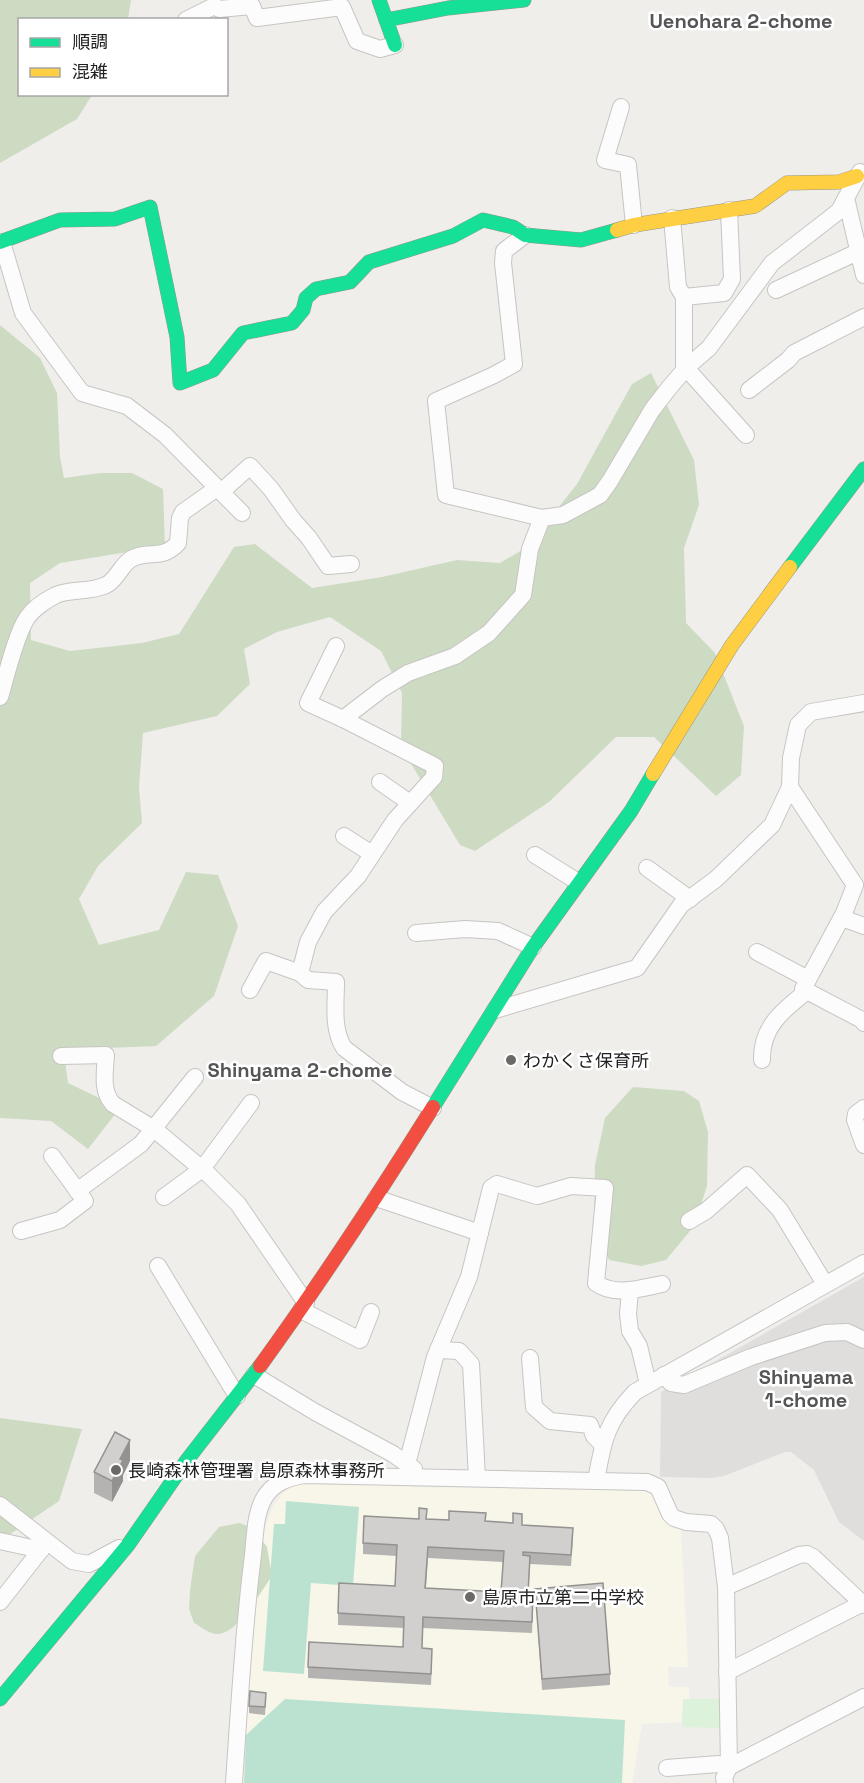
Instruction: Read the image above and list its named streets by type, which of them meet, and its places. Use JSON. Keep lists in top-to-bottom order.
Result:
{
  "districts": ["Uenohara 2-chome", "Shinyama 2-chome", "Shinyama 1-chome"],
  "places": ["わかくさ保育所", "長崎森林管理署 島原森林事務所", "島原市立第二中学校"],
  "legend": ["順調", "混雑"]
}
